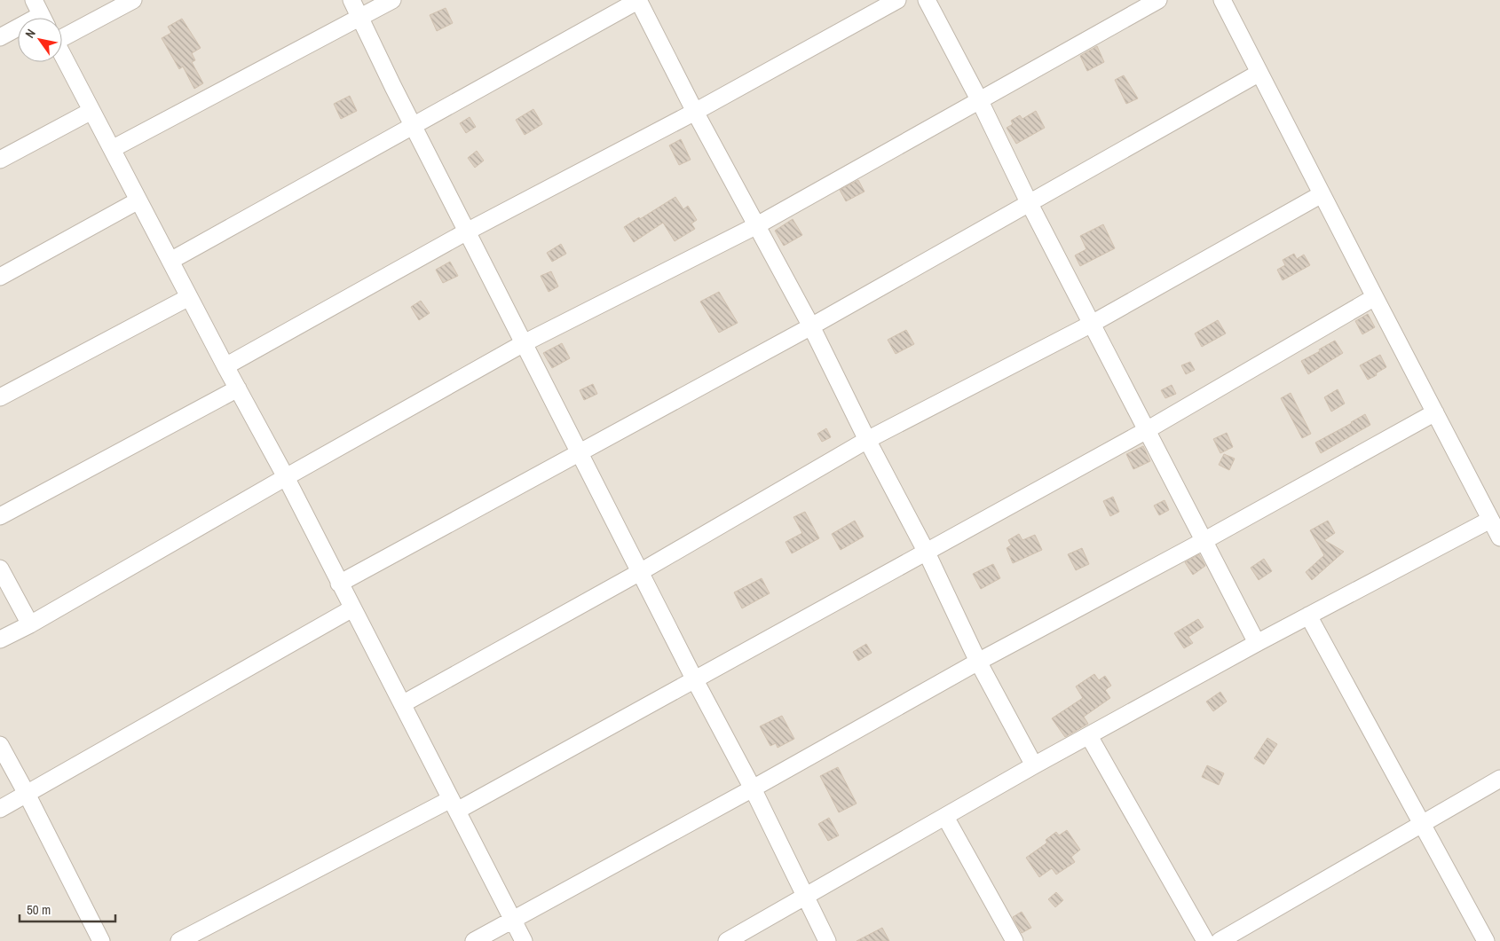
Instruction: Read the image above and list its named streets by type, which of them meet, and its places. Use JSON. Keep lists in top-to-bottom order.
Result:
{
  "scale_bar": "50 m",
  "north": "top left"
}
